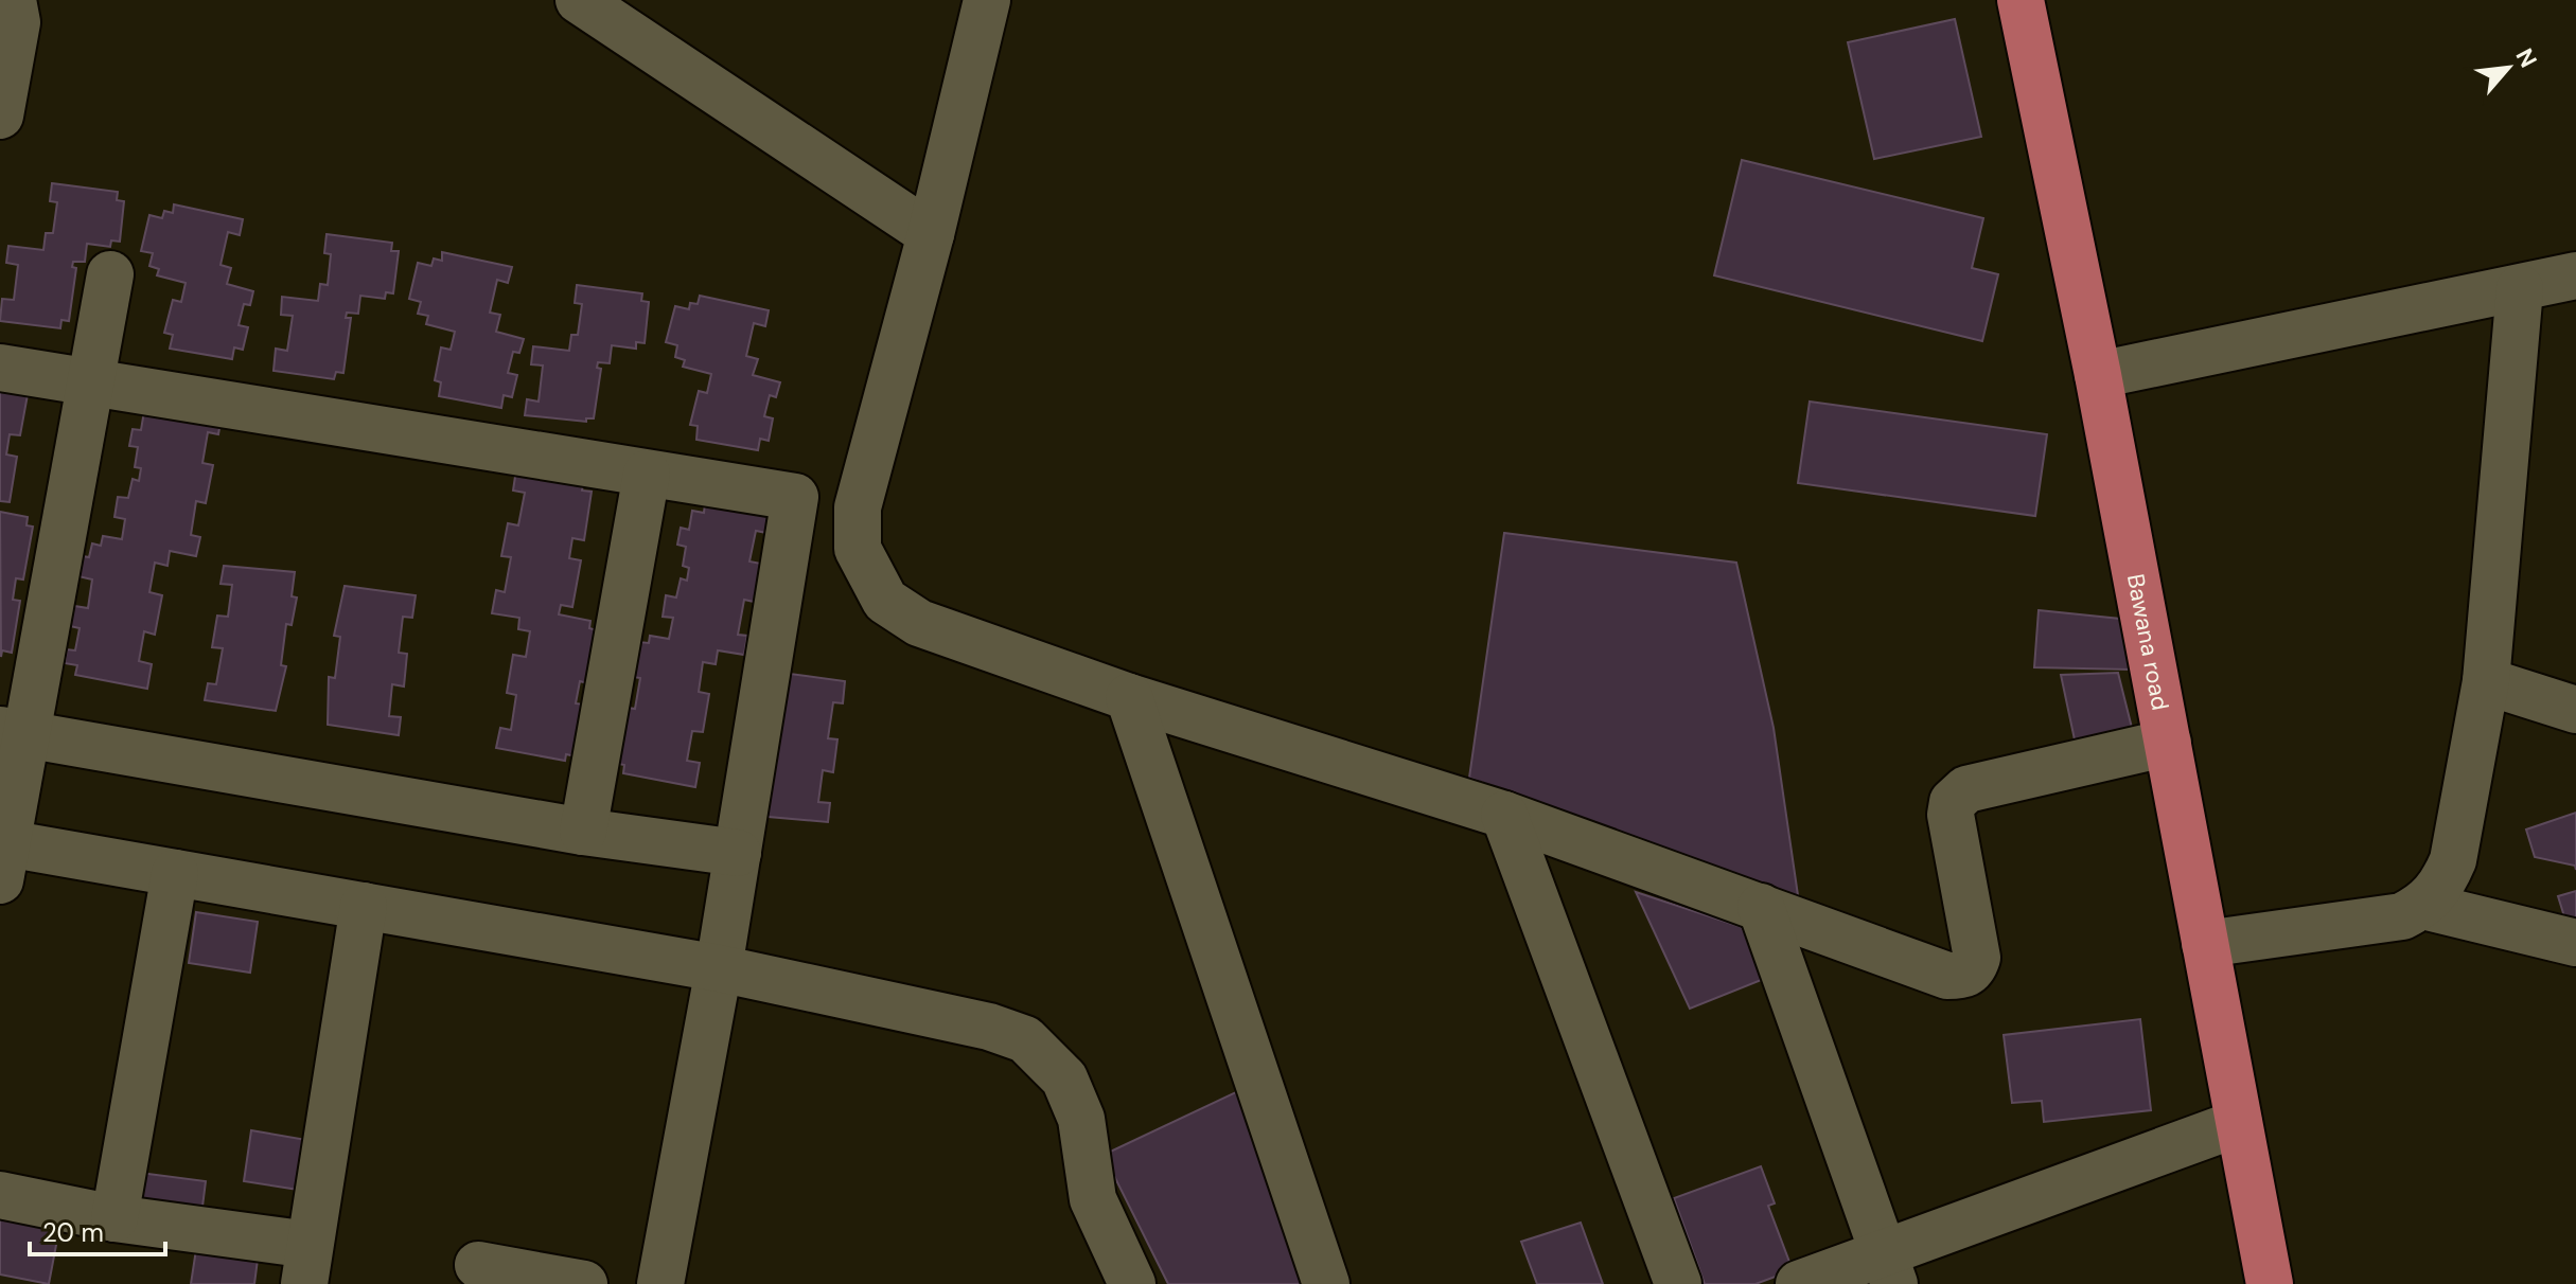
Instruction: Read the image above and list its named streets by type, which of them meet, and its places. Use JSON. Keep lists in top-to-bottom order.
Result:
{
  "streets": {
    "main road": ["Bawana road"]
  },
  "scale_bar": "20 m",
  "north": "top right"
}
